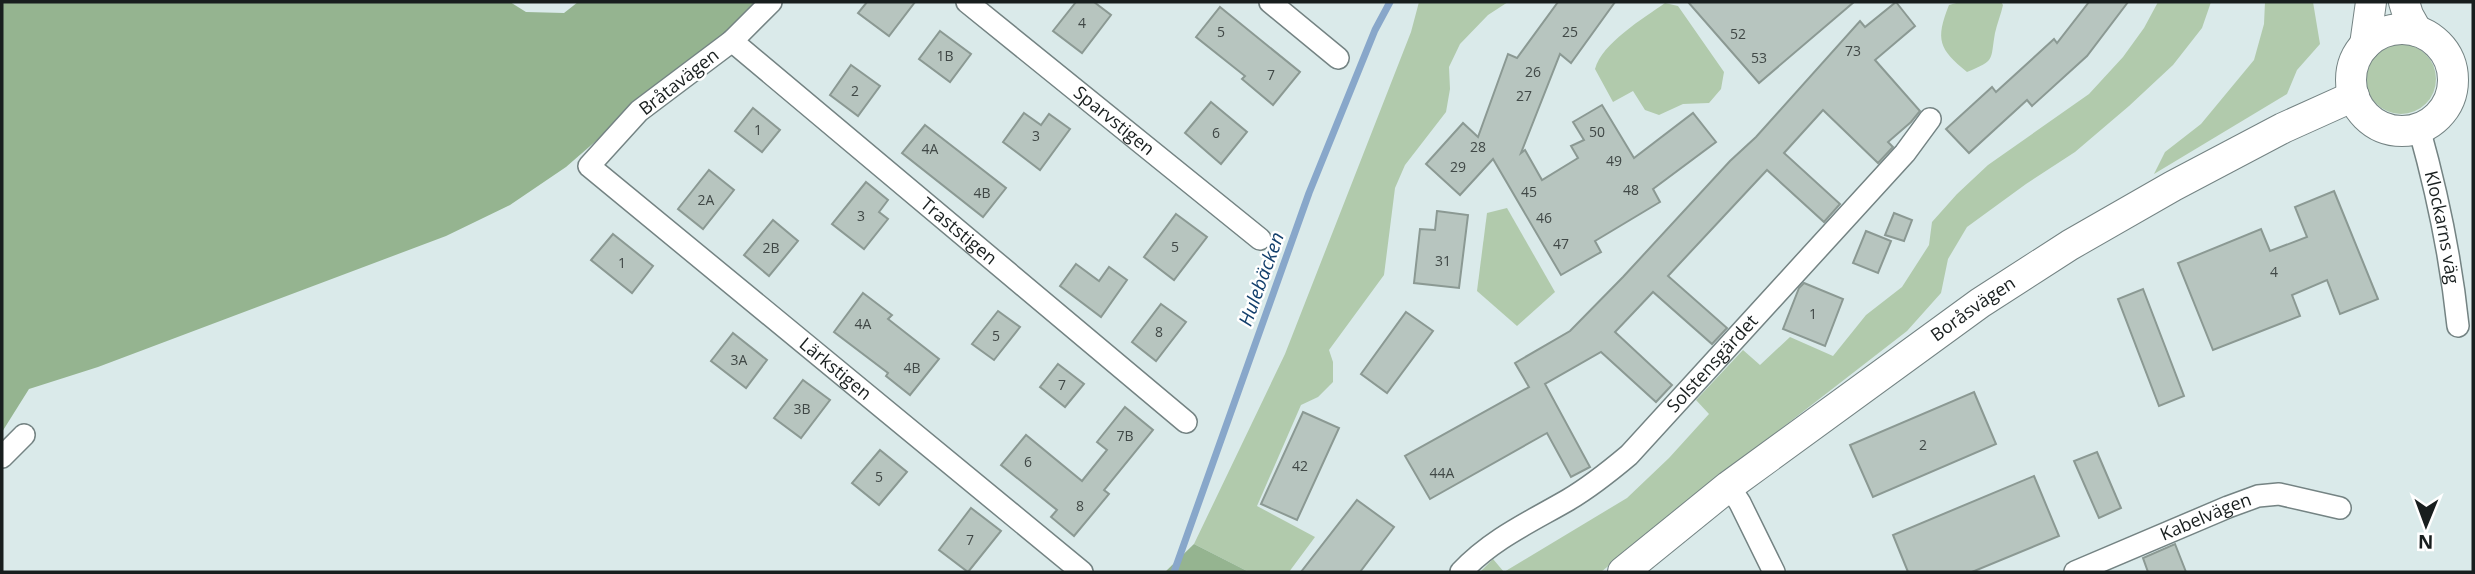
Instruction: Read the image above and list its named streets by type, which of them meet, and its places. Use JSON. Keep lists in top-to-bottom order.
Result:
{
  "streets": {
    "street": [
      "Bråtavägen",
      "Sparvstigen",
      "Klockarns väg",
      "Traststigen",
      "Boråsvägen",
      "Solstensgärdet",
      "Lärkstigen",
      "Kabelvägen"
    ]
  },
  "crossings": [
    ["Bråtavägen", "Traststigen"],
    ["Bråtavägen", "Lärkstigen"],
    ["Klockarns väg", "Boråsvägen"]
  ],
  "water": ["Hulebäcken"],
  "house_numbers": [
    "4",
    "5",
    "25",
    "52",
    "73",
    "1B",
    "53",
    "26",
    "7",
    "2",
    "27",
    "1",
    "50",
    "6",
    "3",
    "28",
    "4A",
    "49",
    "29",
    "48",
    "45",
    "4B",
    "2A",
    "3",
    "46",
    "47",
    "5",
    "2B",
    "31",
    "1",
    "4",
    "1",
    "4A",
    "8",
    "5",
    "3A",
    "4B",
    "7",
    "3B",
    "7B",
    "2",
    "6",
    "42",
    "44A",
    "5",
    "8",
    "7"
  ],
  "north": "bottom"
}
